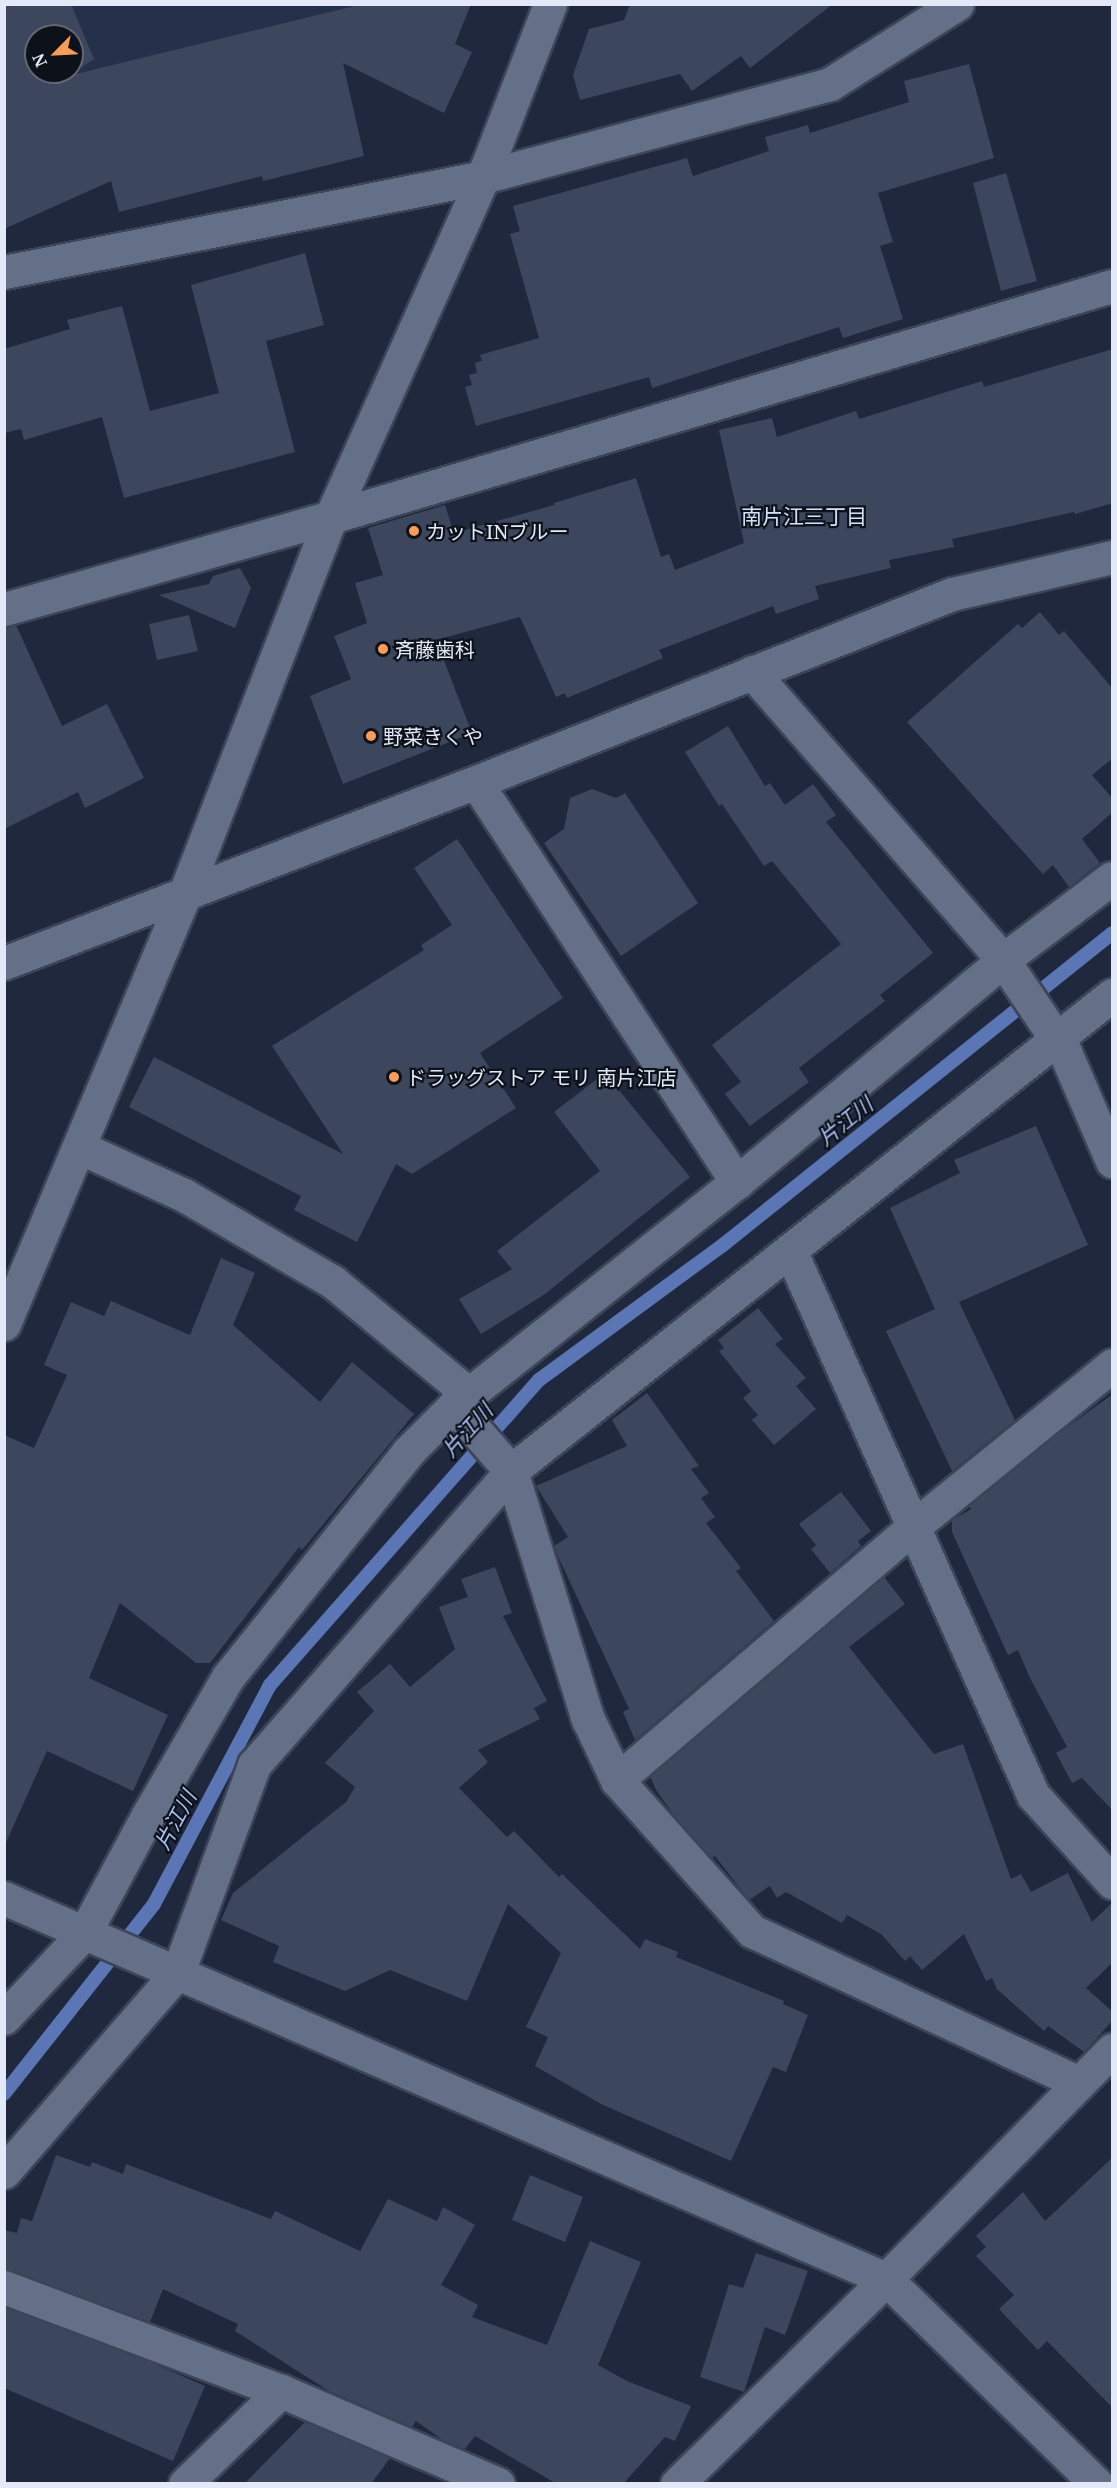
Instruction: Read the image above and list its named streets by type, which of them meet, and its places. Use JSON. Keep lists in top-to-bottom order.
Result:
{
  "districts": ["南片江三丁目"],
  "water": ["片江川"],
  "places": [
    "カットINブルー",
    "斉藤歯科",
    "野菜きくや",
    "ドラッグストア モリ 南片江店"
  ],
  "north": "bottom left"
}
